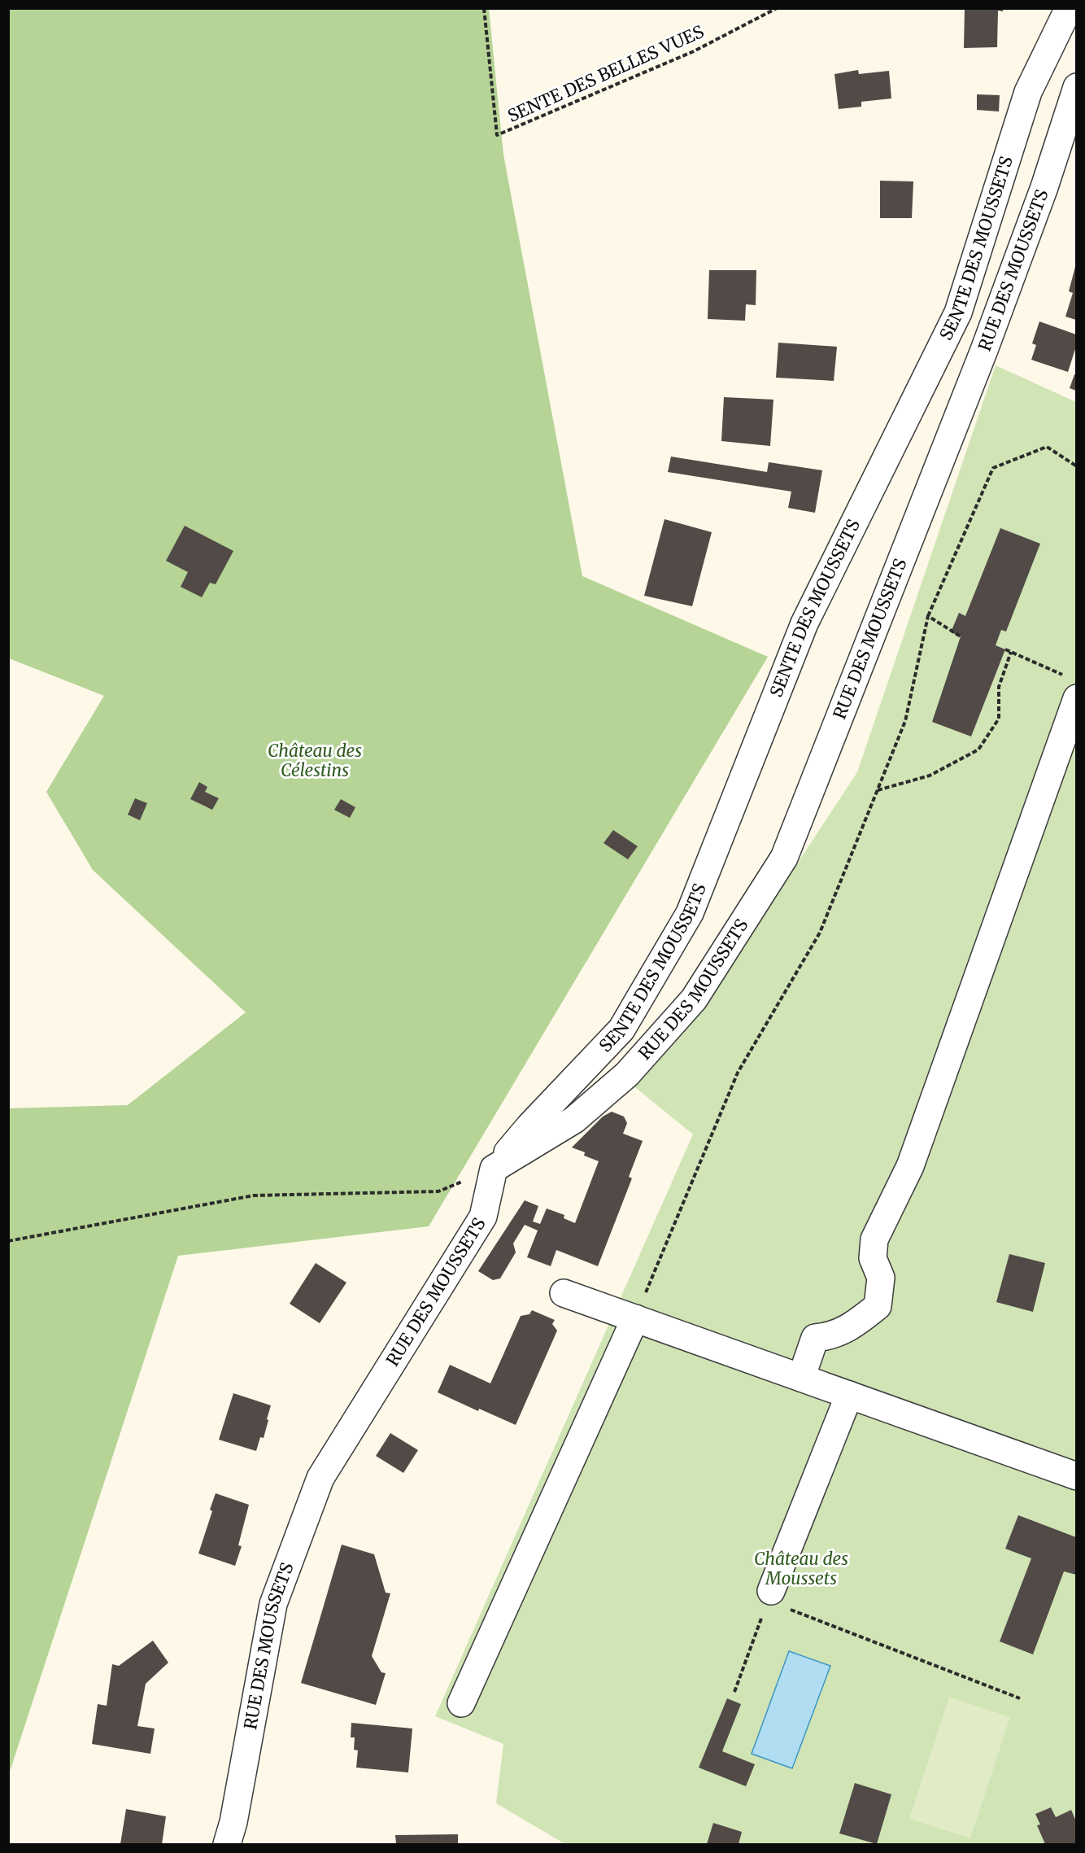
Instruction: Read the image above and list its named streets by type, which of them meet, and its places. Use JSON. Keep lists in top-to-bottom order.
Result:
{
  "streets": {
    "street": ["SENTE DES MOUSSETS", "RUE DES MOUSSETS"],
    "path": ["SENTE DES BELLES VUES"]
  },
  "crossings": [
    ["SENTE DES MOUSSETS", "RUE DES MOUSSETS"]
  ],
  "parks": ["Château des Célestins", "Château des Moussets"]
}
